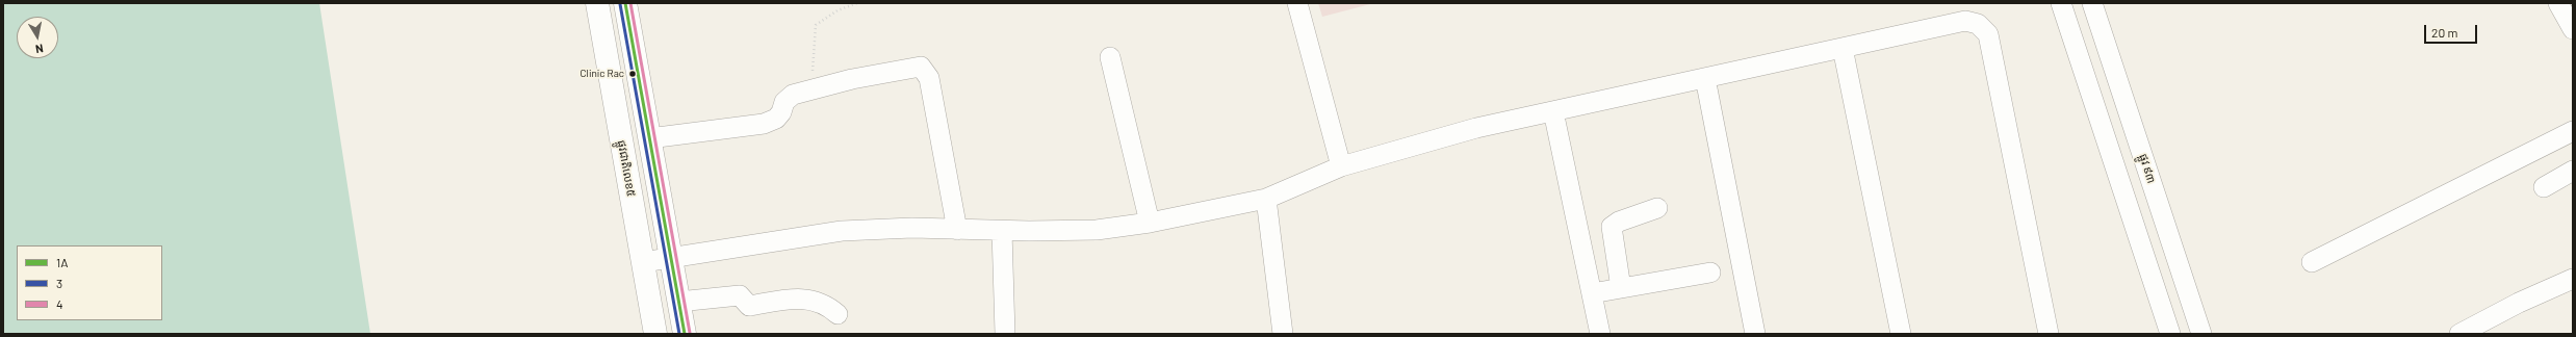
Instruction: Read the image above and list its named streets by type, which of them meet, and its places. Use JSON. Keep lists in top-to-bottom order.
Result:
{
  "streets": {
    "highway": ["ផ្លូវជាតិលេខ៥"],
    "street": ["ផ្លូវ ៩៣"]
  },
  "places": ["Clinic Rac"],
  "lines": ["transit line 1A", "transit line 4", "transit line 3"],
  "legend": ["1A", "3", "4"],
  "scale_bar": "20 m",
  "north": "bottom"
}
